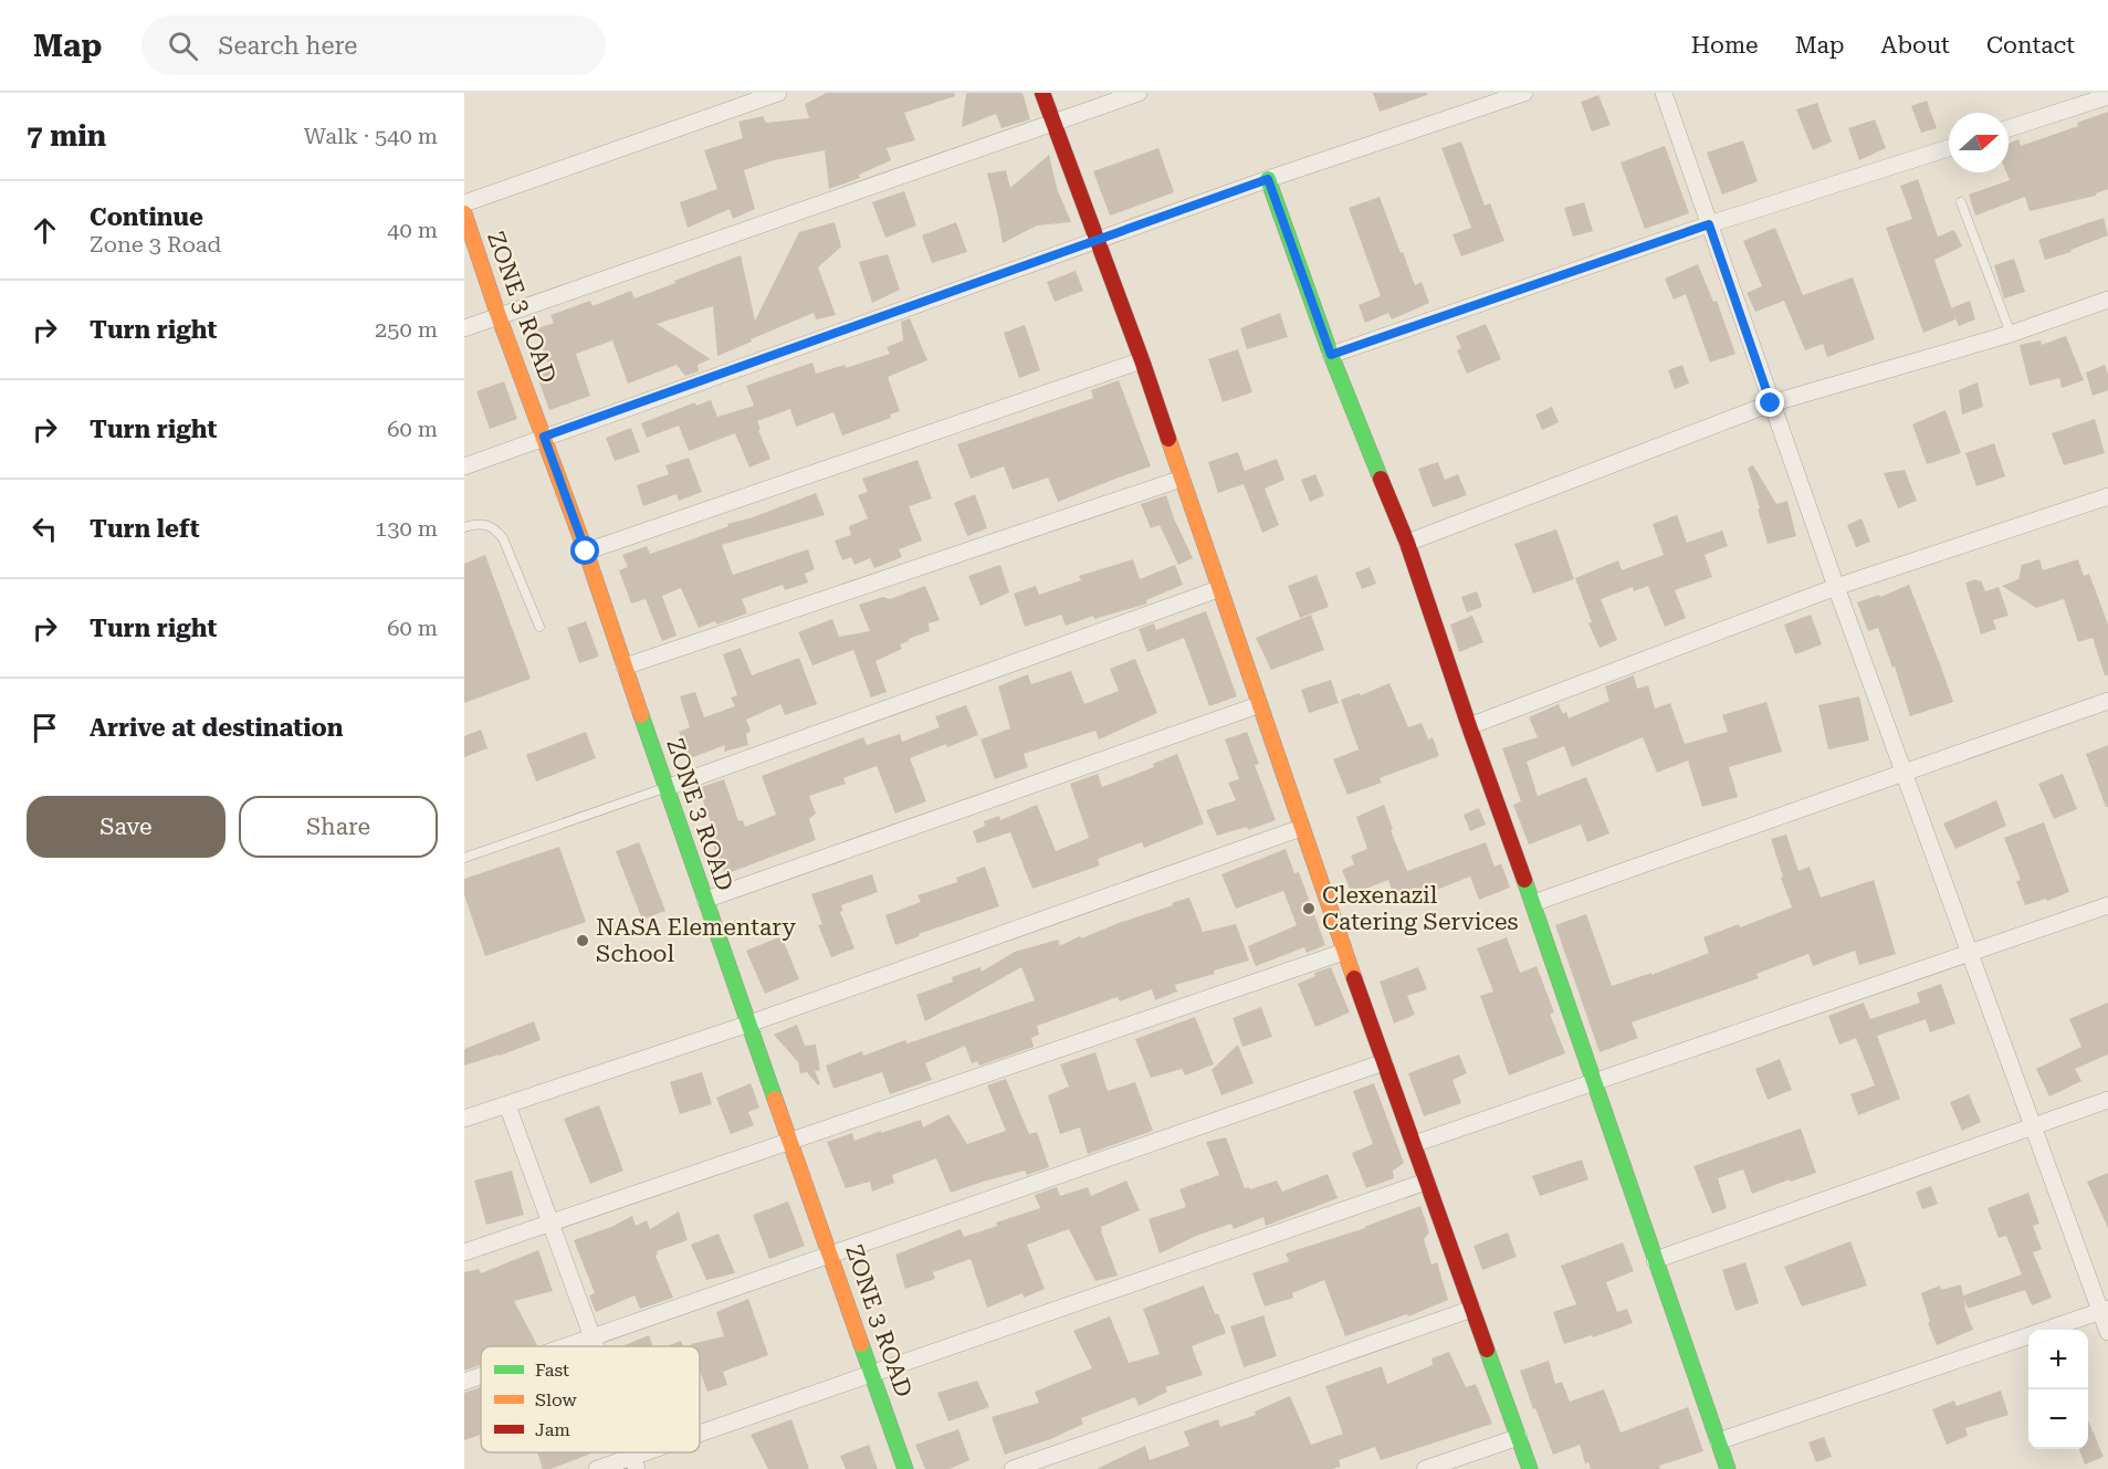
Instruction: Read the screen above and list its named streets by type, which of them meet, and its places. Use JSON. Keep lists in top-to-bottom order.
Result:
{
  "streets": {
    "street": ["ZONE 3 ROAD"]
  },
  "places": ["Clexenazil Catering Services", "NASA Elementary School"],
  "legend": ["Fast", "Slow", "Jam"],
  "north": "right",
  "page": {
    "header": "Map",
    "search": "Search here",
    "nav": [
      "Home",
      "Map",
      "About",
      "Contact"
    ],
    "heading": ["7 min", "Walk · 540 m"],
    "list": [
      ["Continue", "Zone 3 Road", "40 m"],
      ["Turn right", "250 m"],
      ["Turn right", "60 m"],
      ["Turn left", "130 m"],
      ["Turn right", "60 m"],
      "Arrive at destination"
    ],
    "buttons": ["Save", "Share"],
    "map_buttons": ["+", "−"]
  }
}
